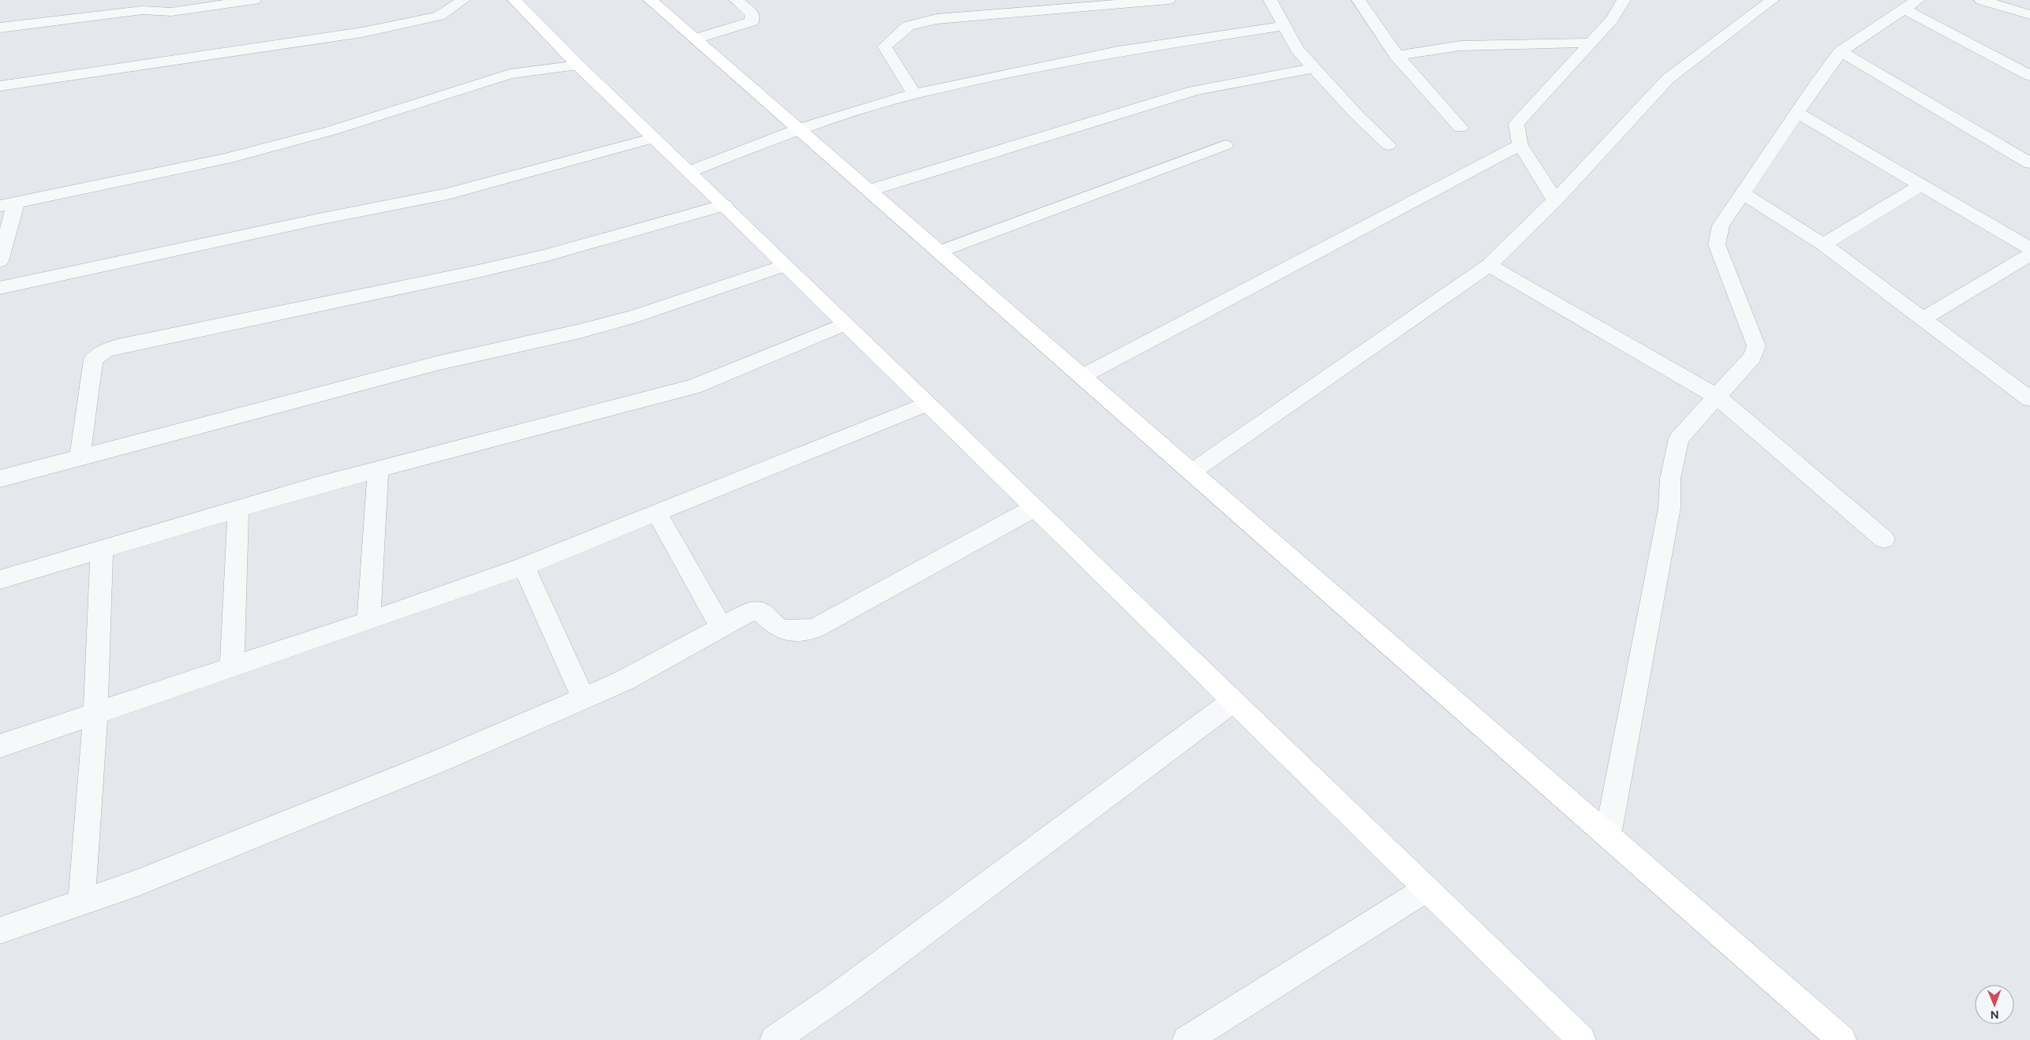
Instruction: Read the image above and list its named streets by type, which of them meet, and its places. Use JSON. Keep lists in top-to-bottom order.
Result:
{
  "north": "bottom"
}
